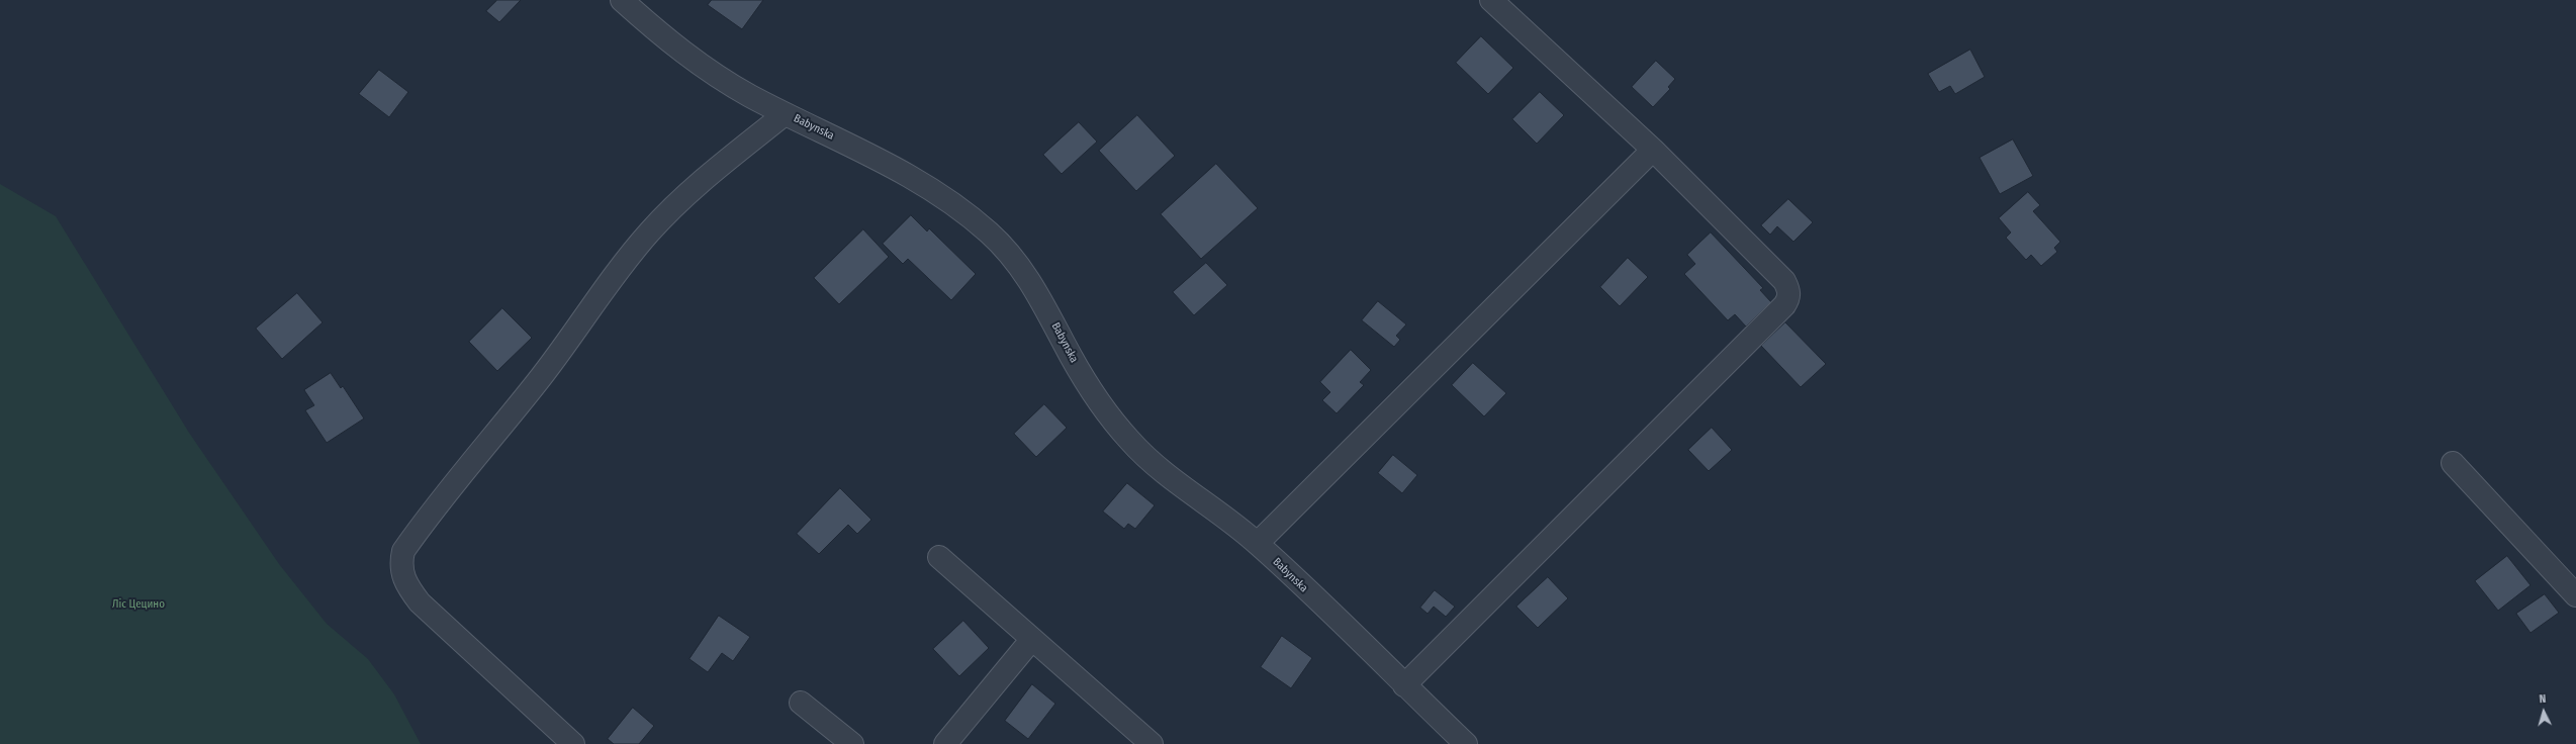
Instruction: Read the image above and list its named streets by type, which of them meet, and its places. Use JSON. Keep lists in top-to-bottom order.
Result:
{
  "streets": {
    "street": ["Babynska"]
  },
  "parks": ["Ліс Цецино"],
  "north": "top"
}
